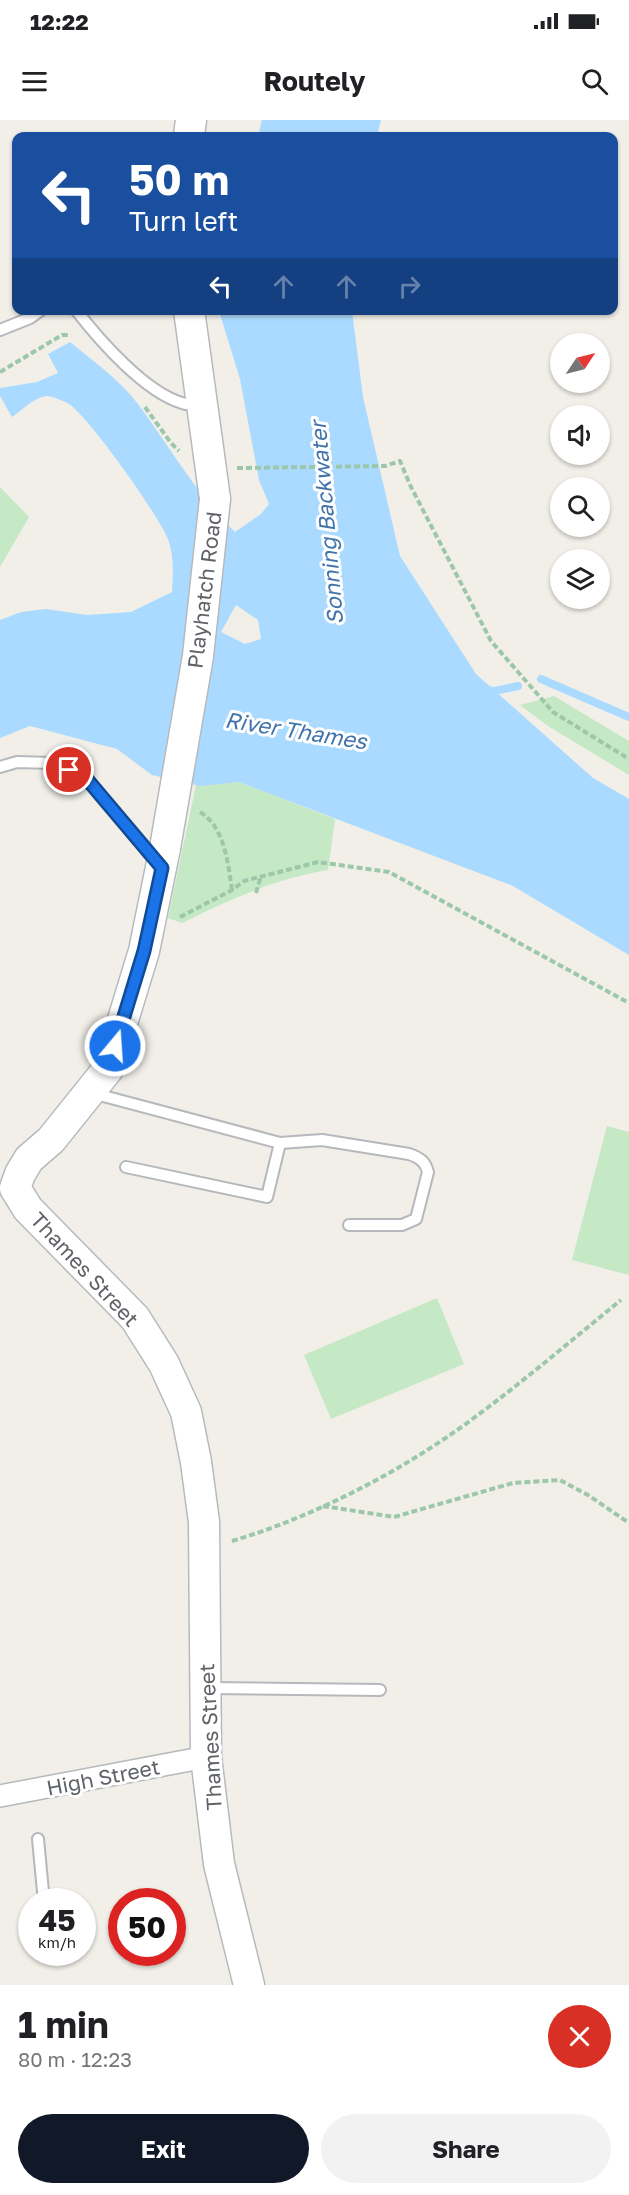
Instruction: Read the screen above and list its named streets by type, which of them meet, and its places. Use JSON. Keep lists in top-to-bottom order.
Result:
{
  "streets": {
    "main road": ["Playhatch Road", "Thames Street"],
    "street": ["High Street"]
  },
  "crossings": [
    ["Playhatch Road", "Thames Street"],
    ["Thames Street", "High Street"]
  ],
  "water": ["Sonning Backwater", "River Thames"],
  "north": "top right",
  "page": {
    "status": "12:22",
    "header": "Routely",
    "turn": ["50 m", "Turn left"],
    "speed": "45 km/h",
    "limit": "50",
    "heading": ["1 min", "80 m · 12:23"],
    "buttons": ["Exit", "Share"]
  }
}
